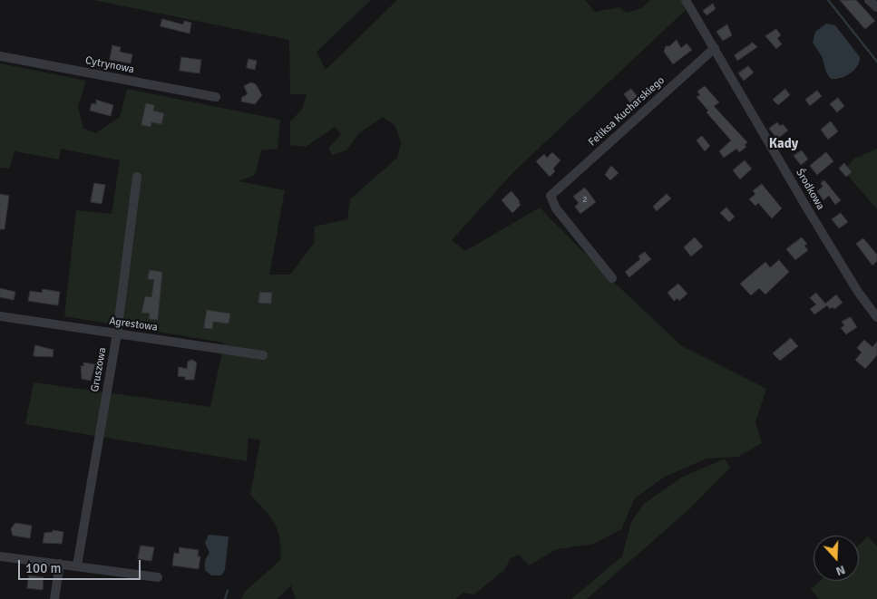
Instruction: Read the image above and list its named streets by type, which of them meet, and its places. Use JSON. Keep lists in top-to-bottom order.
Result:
{
  "streets": {
    "street": [
      "Cytrynowa",
      "Feliksa Kucharskiego",
      "Środkowa",
      "Agrestowa",
      "Gruszowa"
    ]
  },
  "crossings": [
    ["Feliksa Kucharskiego", "Środkowa"],
    ["Agrestowa", "Gruszowa"]
  ],
  "districts": ["Kady"],
  "house_numbers": ["2"],
  "scale_bar": "100 m",
  "north": "bottom"
}
